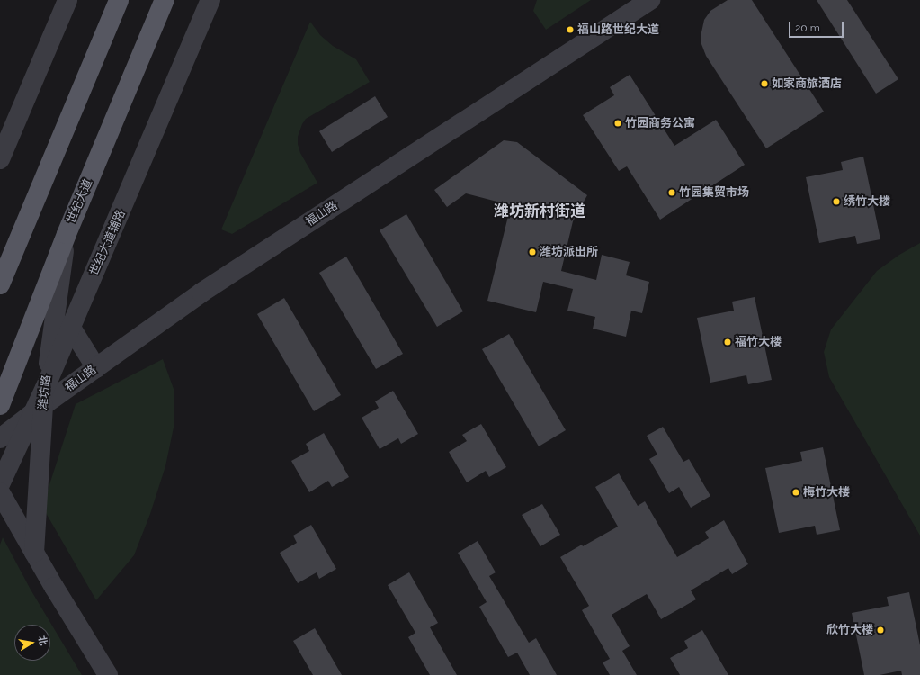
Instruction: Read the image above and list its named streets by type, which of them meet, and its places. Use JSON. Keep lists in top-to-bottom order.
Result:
{
  "streets": {
    "main road": ["世纪大道"],
    "street": ["福山路", "世纪大道辅路", "潍坊路"]
  },
  "crossings": [
    ["世纪大道", "潍坊路"],
    ["福山路", "世纪大道辅路"],
    ["福山路", "潍坊路"],
    ["世纪大道辅路", "潍坊路"]
  ],
  "districts": ["潍坊新村街道"],
  "places": [
    "福山路世纪大道",
    "如家商旅酒店",
    "竹园商务公寓",
    "竹园集贸市场",
    "绣竹大楼",
    "潍坊派出所",
    "福竹大楼",
    "梅竹大楼",
    "欣竹大楼"
  ],
  "scale_bar": "20 m",
  "north": "right"
}
